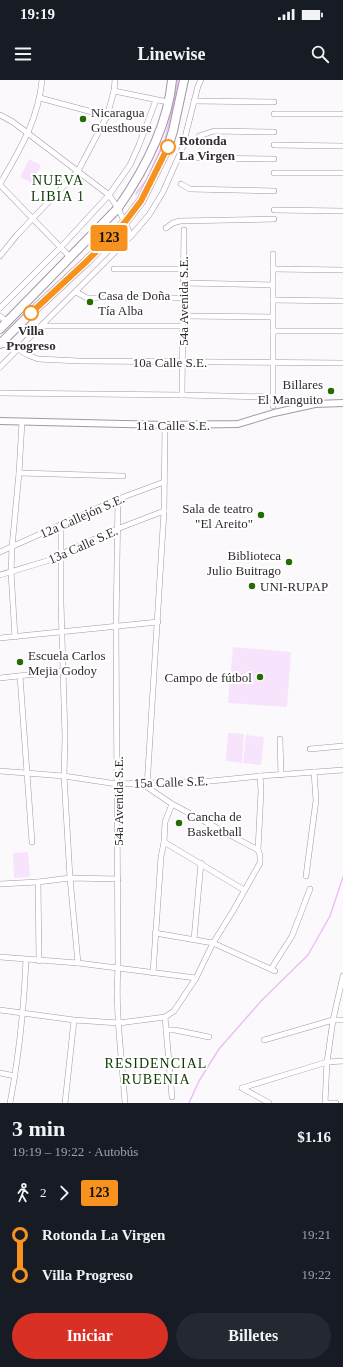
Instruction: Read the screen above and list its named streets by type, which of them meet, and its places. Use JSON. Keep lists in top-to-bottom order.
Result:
{
  "streets": {
    "street": [
      "54a Avenida S.E.",
      "10a Calle S.E.",
      "11a Calle S.E.",
      "12a Callejón S.E.",
      "13a Calle S.E.",
      "15a Calle S.E."
    ]
  },
  "crossings": [
    ["54a Avenida S.E.", "10a Calle S.E."],
    ["54a Avenida S.E.", "12a Callejón S.E."],
    ["54a Avenida S.E.", "13a Calle S.E."],
    ["54a Avenida S.E.", "15a Calle S.E."]
  ],
  "districts": ["NUEVA LIBIA 1", "RESIDENCIAL RUBENIA"],
  "places": [
    "Nicaragua Guesthouse",
    "Rotonda La Virgen",
    "Casa de Doña Tía Alba",
    "Villa Progreso",
    "Billares El Manguito",
    "Sala de teatro \"El Areito\"",
    "Biblioteca Julio Buitrago",
    "UNI-RUPAP",
    "Escuela Carlos Mejia Godoy",
    "Campo de fútbol",
    "Cancha de Basketball"
  ],
  "lines": ["bus line 123"],
  "page": {
    "status": "19:19",
    "header": "Linewise",
    "on_map": "123",
    "heading": ["3 min", "19:19 – 19:22 · Autobús", "$1.16"],
    "legs": ["2", "123"],
    "list": [
      {
        "name": "Rotonda La Virgen",
        "value": "19:21"
      },
      {
        "name": "Villa Progreso",
        "value": "19:22"
      }
    ],
    "buttons": ["Iniciar", "Billetes"]
  }
}
